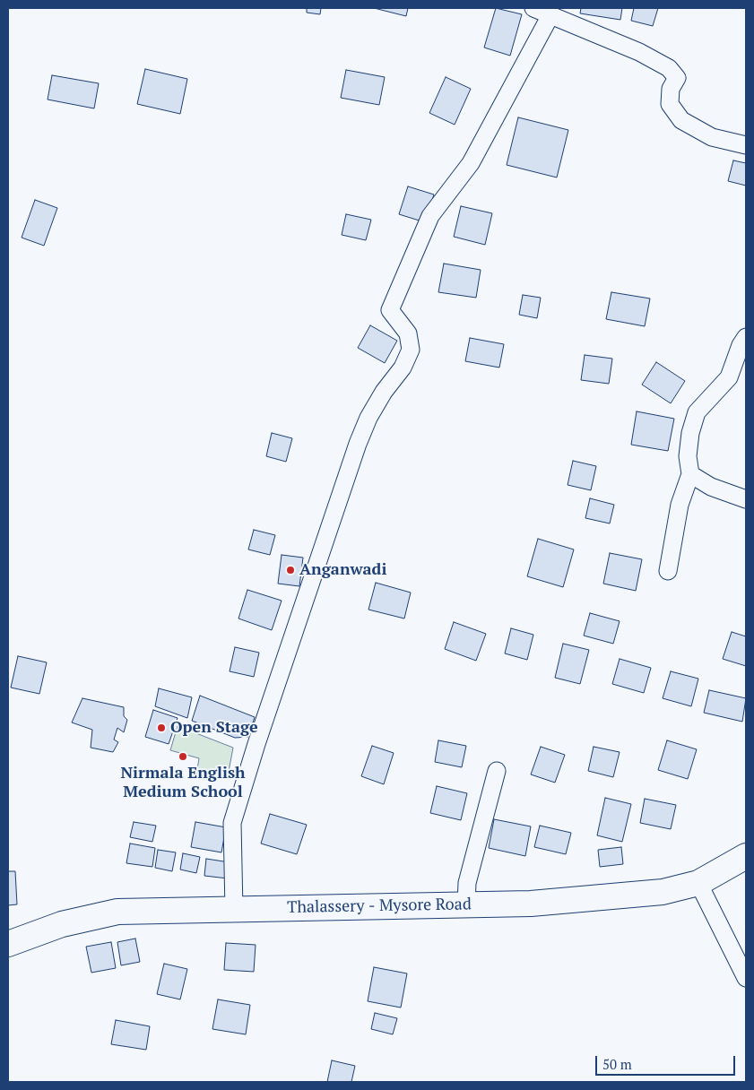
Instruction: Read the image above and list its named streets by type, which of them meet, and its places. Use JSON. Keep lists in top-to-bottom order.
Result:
{
  "streets": {
    "main road": ["Thalassery - Mysore Road"]
  },
  "places": ["Anganwadi", "Open Stage", "Nirmala English Medium School"],
  "scale_bar": "50 m"
}
